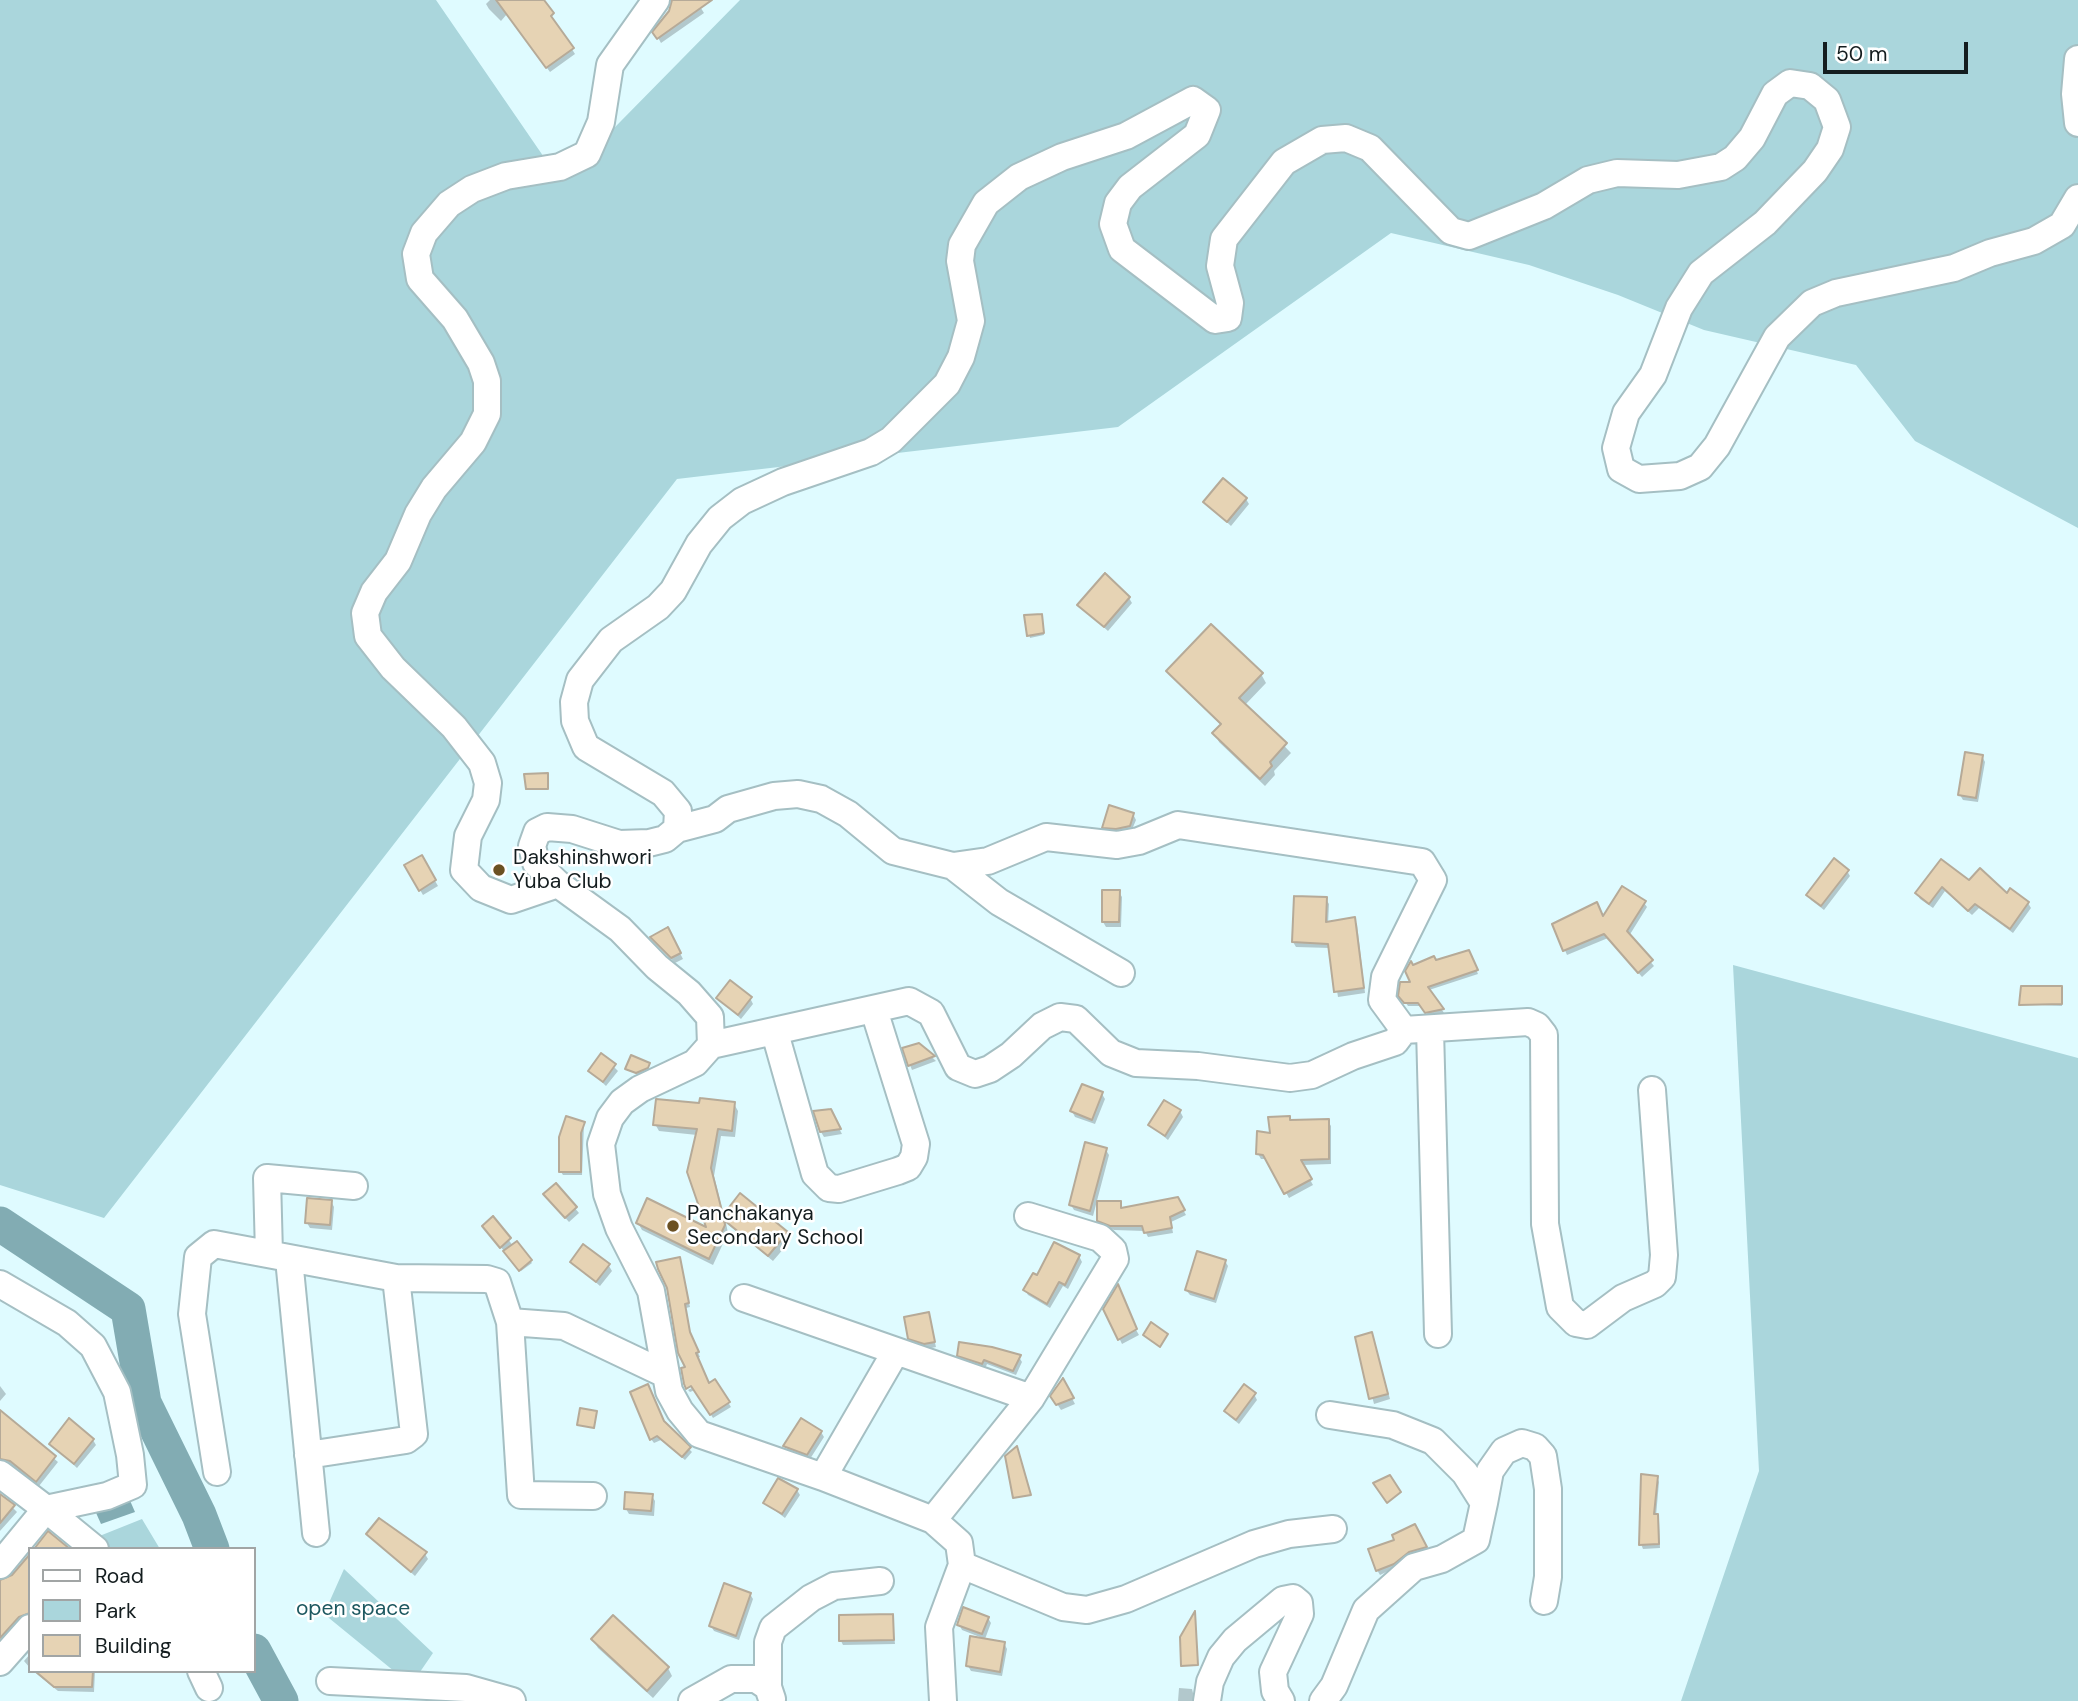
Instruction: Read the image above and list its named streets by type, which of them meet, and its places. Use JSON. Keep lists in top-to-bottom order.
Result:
{
  "parks": ["open space"],
  "places": ["Dakshinshwori Yuba Club", "Panchakanya Secondary School"],
  "legend": ["Road", "Park", "Building"],
  "scale_bar": "50 m"
}
